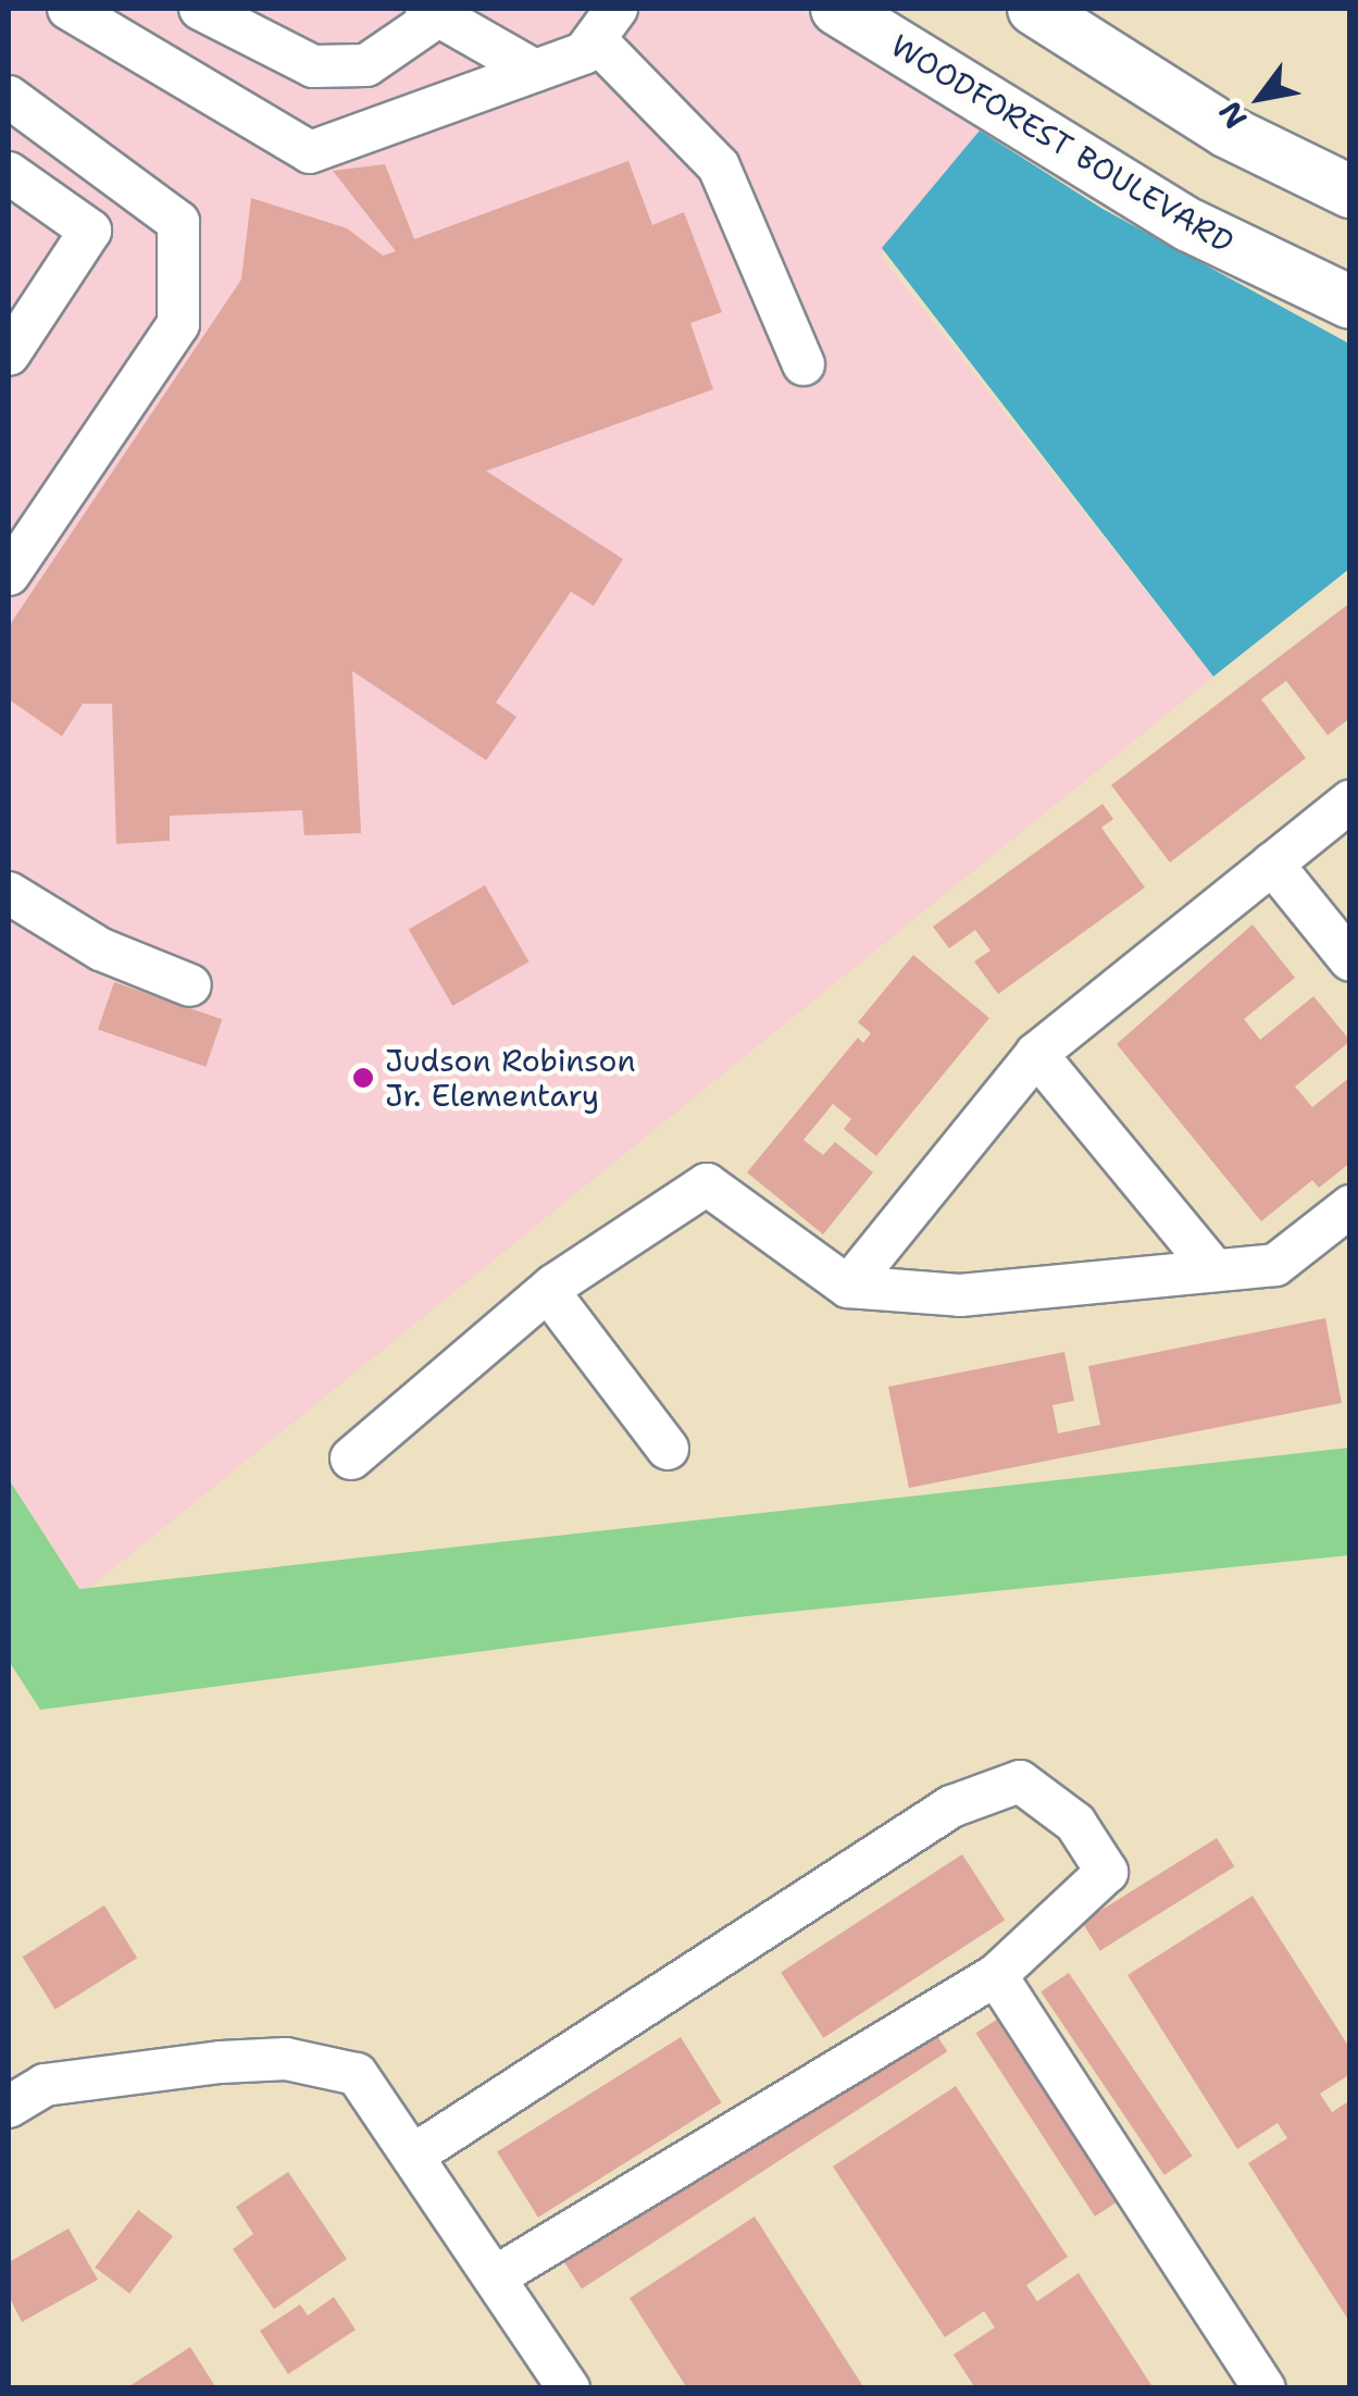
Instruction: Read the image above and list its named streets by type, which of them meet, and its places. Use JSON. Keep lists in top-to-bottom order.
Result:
{
  "streets": {
    "main road": ["WOODFOREST BOULEVARD"]
  },
  "places": ["Judson Robinson Jr. Elementary"],
  "north": "bottom left"
}
